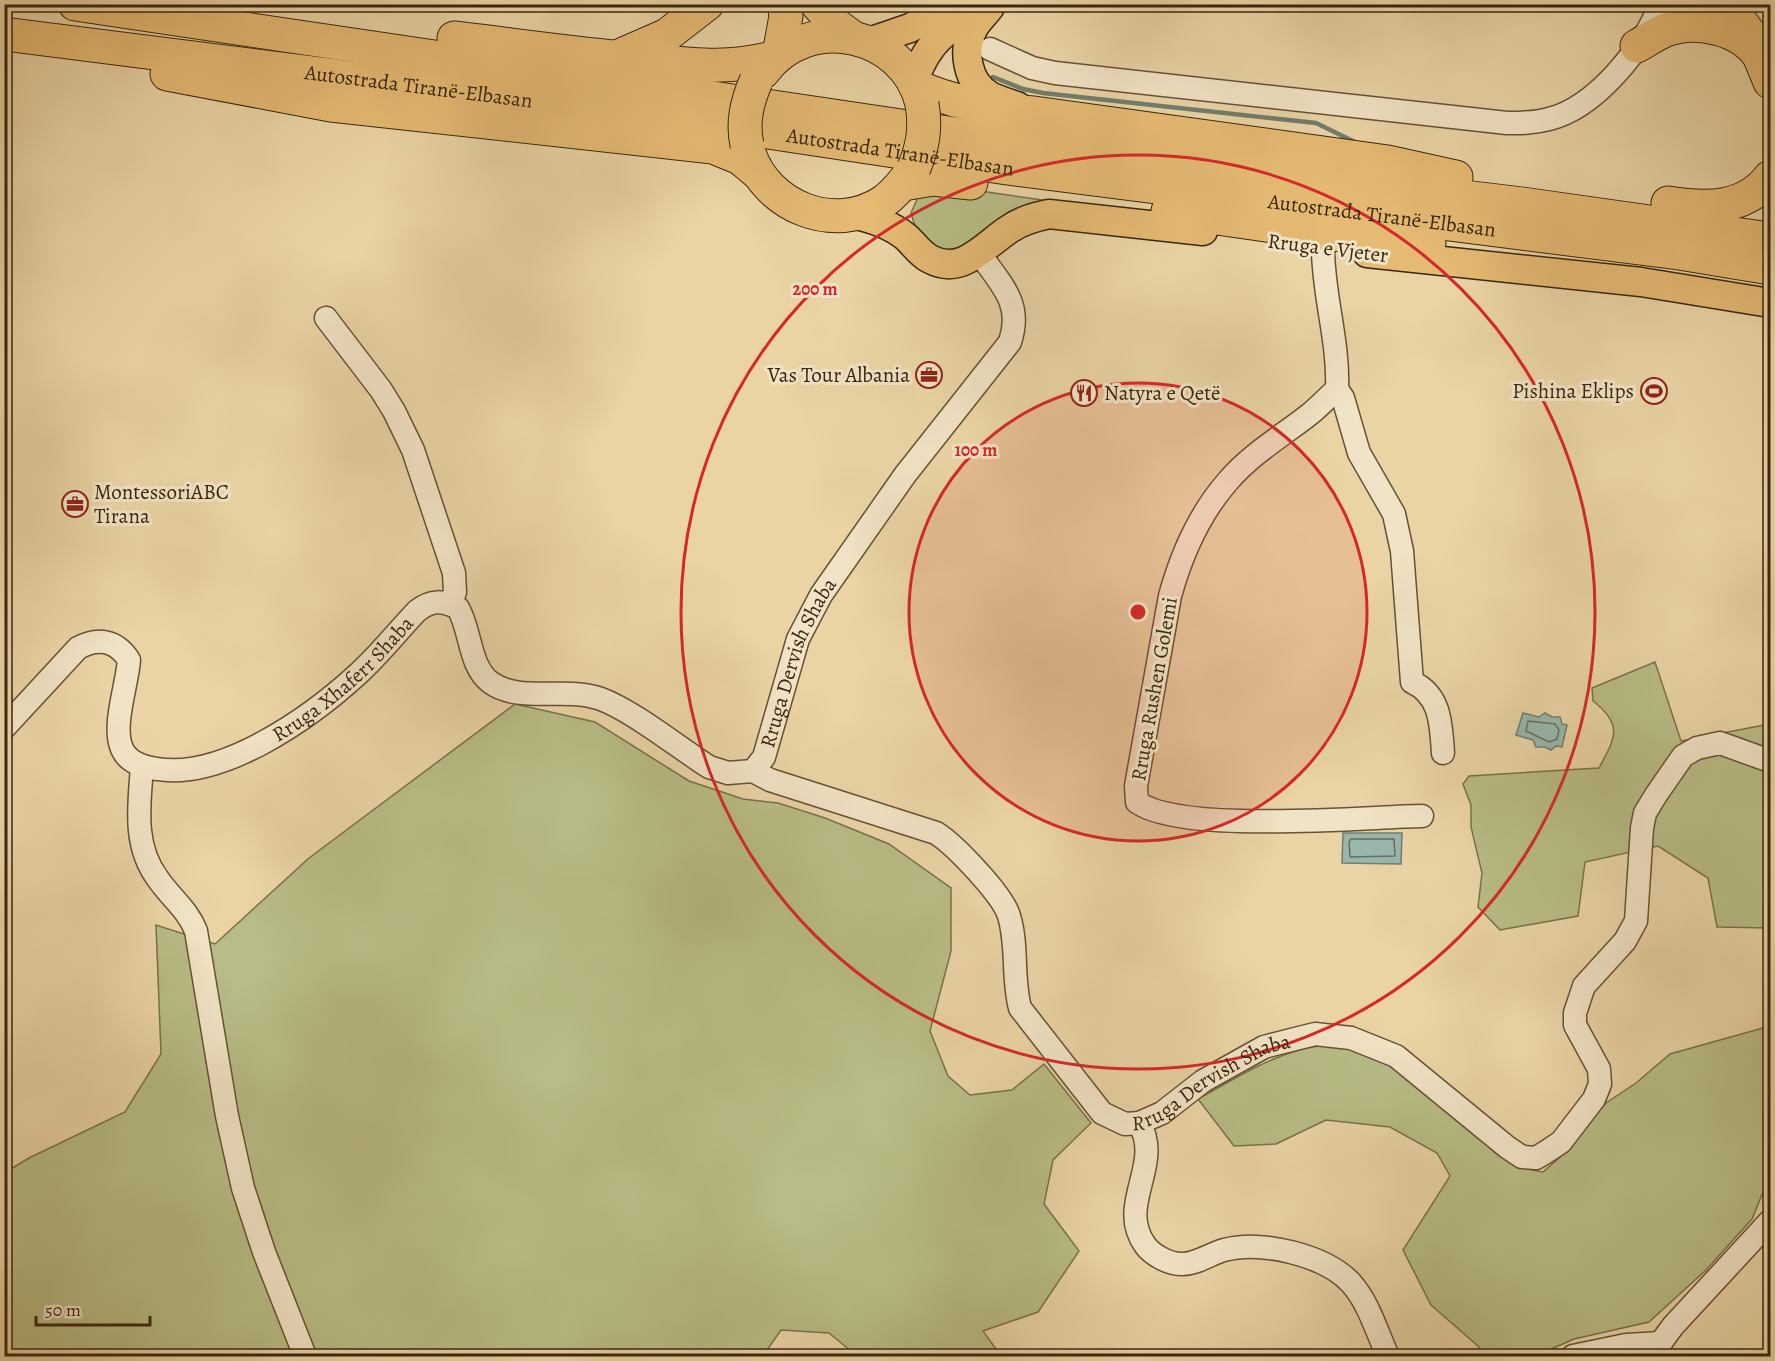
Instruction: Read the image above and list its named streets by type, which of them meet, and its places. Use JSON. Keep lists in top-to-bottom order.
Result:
{
  "streets": {
    "highway": ["Autostrada Tiranë-Elbasan"],
    "main road": ["Rruga e Vjeter"],
    "street": ["Rruga Dervish Shaba", "Rruga Xhaferr Shaba", "Rruga Rushen Golemi"]
  },
  "crossings": [
    ["Rruga e Vjeter", "Rruga Dervish Shaba"]
  ],
  "places": {
    "office": ["Vas Tour Albania", "MontessoriABC Tirana"],
    "sports": ["Pishina Eklips"],
    "restaurant": ["Natyra e Qetë"]
  },
  "scale_bar": "50 m",
  "rings": ["200 m", "100 m"]
}
